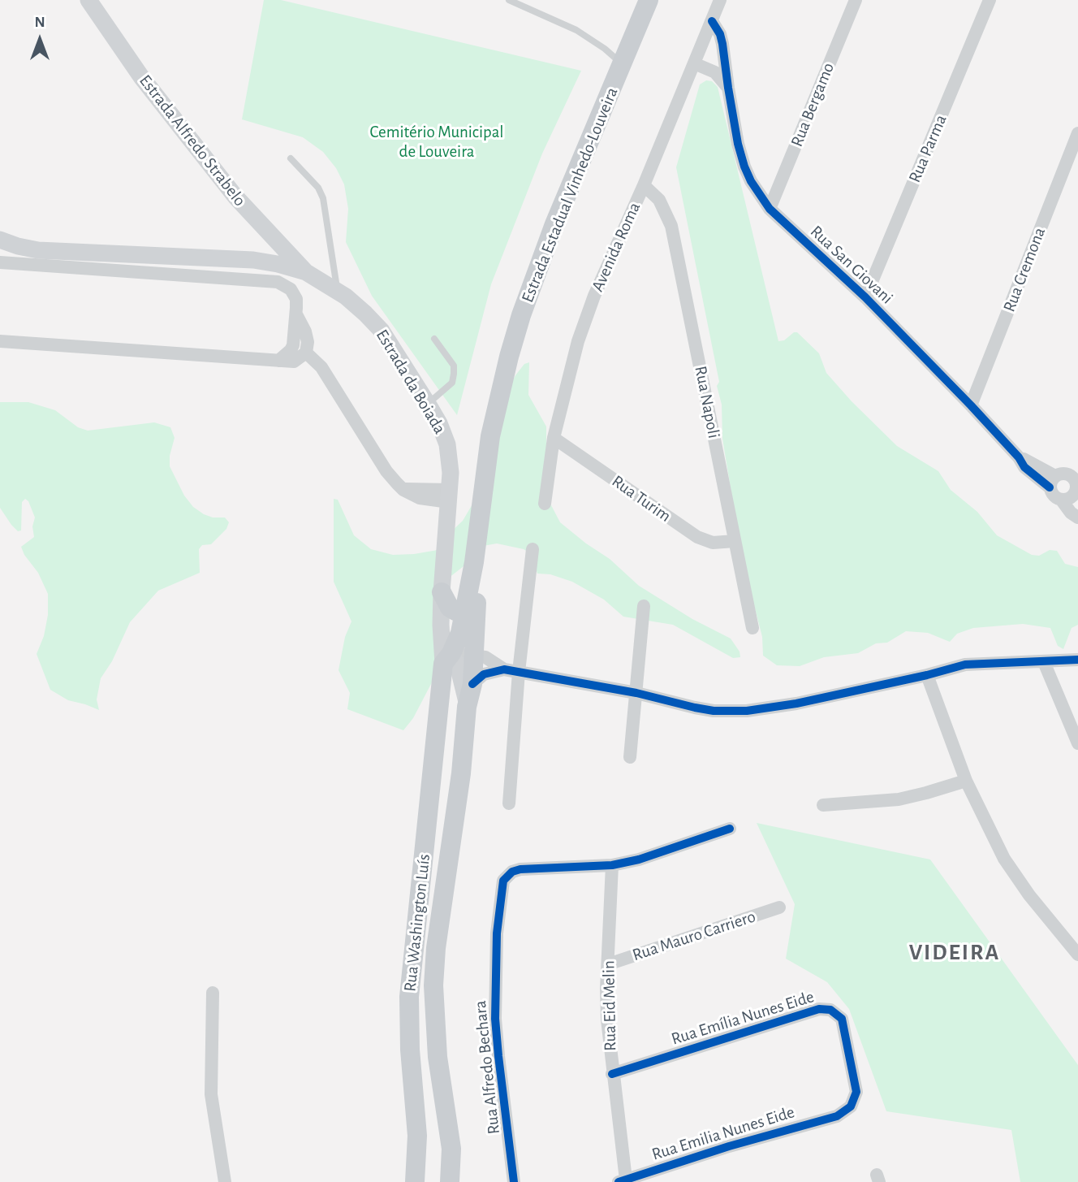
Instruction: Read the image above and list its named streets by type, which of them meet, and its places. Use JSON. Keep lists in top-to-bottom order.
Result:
{
  "streets": {
    "main road": [
      "Estrada Alfredo Strabelo",
      "Estrada Estadual Vinhedo-Louveira",
      "Estrada da Boiada",
      "Rua Washington Luís"
    ],
    "street": [
      "Rua Bergamo",
      "Rua Parma",
      "Avenida Roma",
      "Rua San Giovani",
      "Rua Cremona",
      "Rua Napoli",
      "Rua Turim",
      "Rua Mauro Carriero",
      "Rua Eid Melin",
      "Rua Emília Nunes Eide",
      "Rua Alfredo Bechara",
      "Rua Emilia Nunes Eide"
    ]
  },
  "crossings": [
    ["Rua Bergamo", "Rua San Giovani"],
    ["Estrada Alfredo Strabelo", "Estrada da Boiada"],
    ["Rua Parma", "Rua San Giovani"],
    ["Estrada Estadual Vinhedo-Louveira", "Rua Washington Luís"],
    ["Avenida Roma", "Rua San Giovani"],
    ["Avenida Roma", "Rua Napoli"],
    ["Avenida Roma", "Rua Turim"],
    ["Rua San Giovani", "Rua Cremona"],
    ["Estrada da Boiada", "Rua Washington Luís"],
    ["Rua Napoli", "Rua Turim"],
    ["Rua Mauro Carriero", "Rua Eid Melin"],
    ["Rua Eid Melin", "Rua Emília Nunes Eide"],
    ["Rua Eid Melin", "Rua Alfredo Bechara"],
    ["Rua Eid Melin", "Rua Emilia Nunes Eide"],
    ["Rua Emília Nunes Eide", "Rua Emilia Nunes Eide"]
  ],
  "districts": ["VIDEIRA"],
  "parks": ["Cemitério Municipal de Louveira"],
  "north": "top"
}
